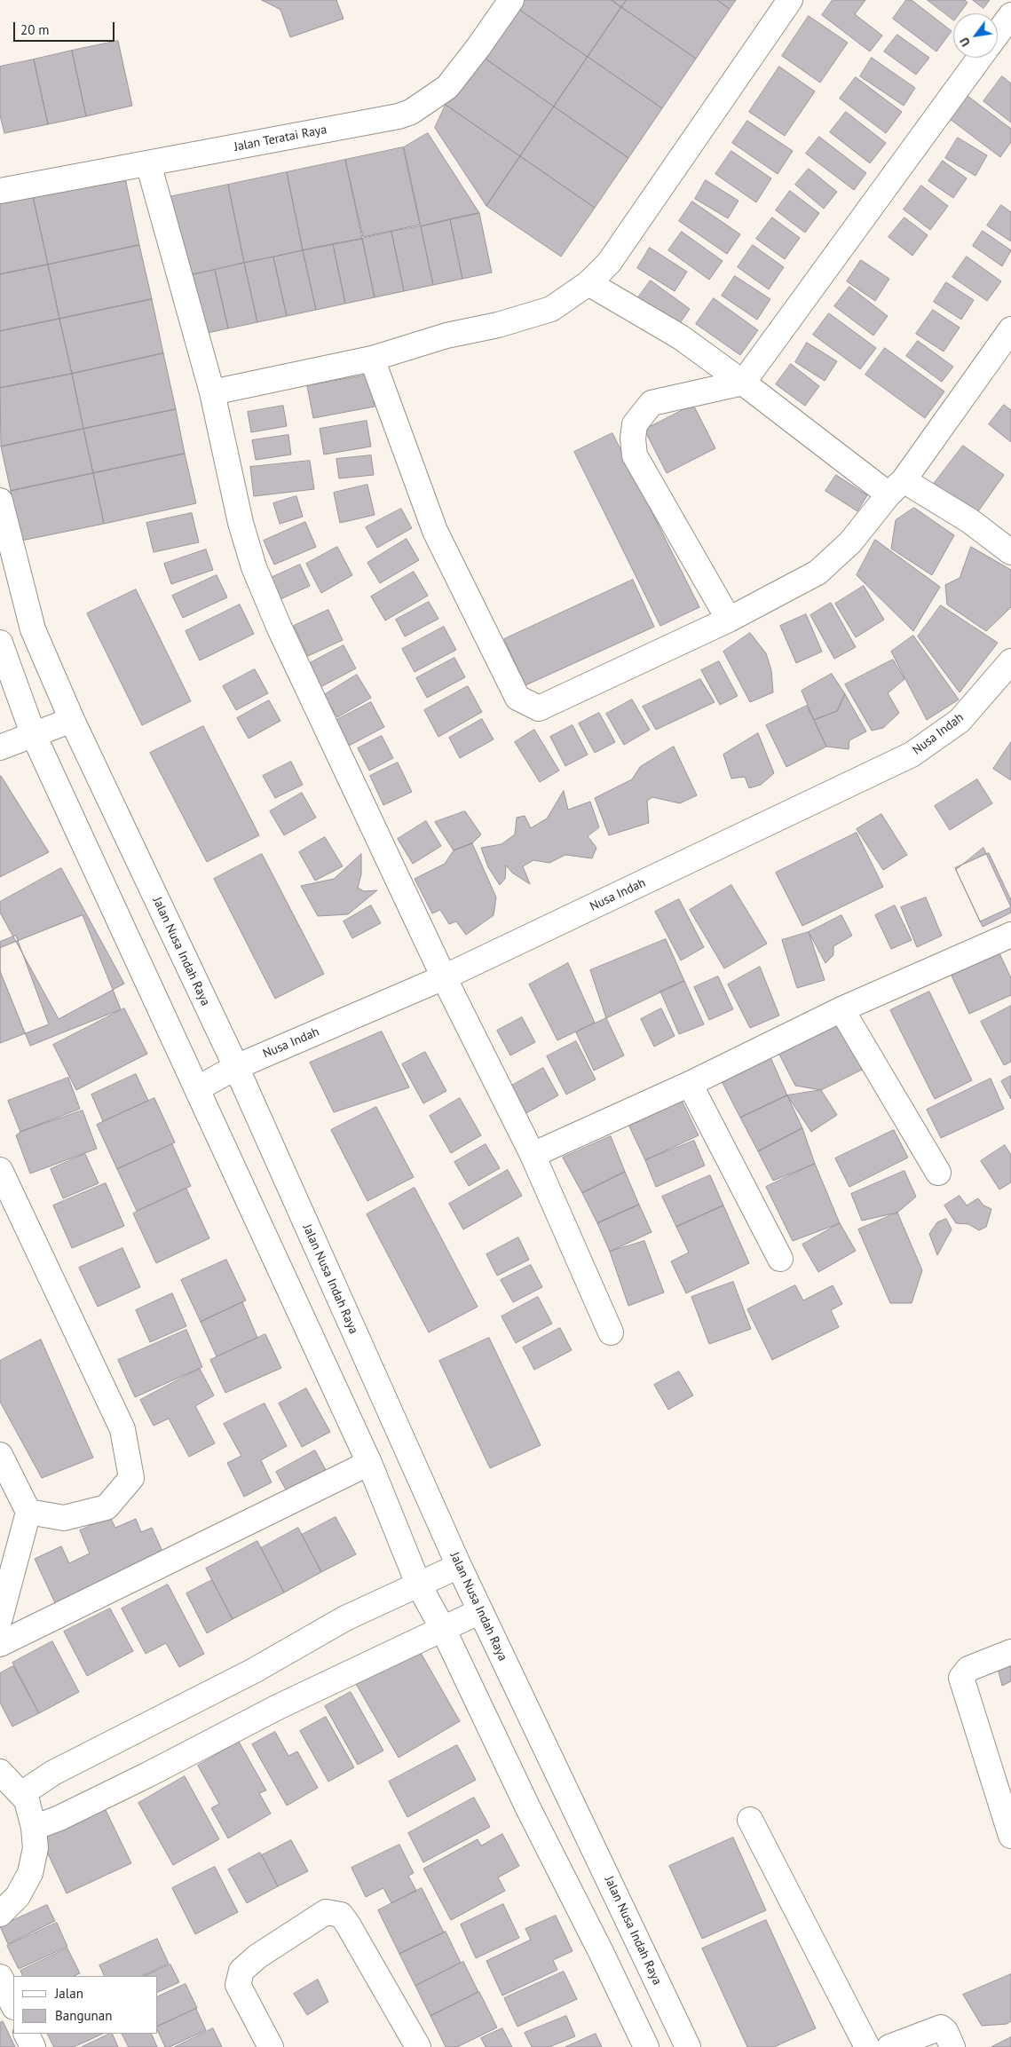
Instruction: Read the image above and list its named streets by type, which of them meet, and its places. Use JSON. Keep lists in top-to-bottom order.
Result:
{
  "streets": {
    "street": ["Jalan Teratai Raya", "Nusa Indah", "Jalan Nusa Indah Raya"]
  },
  "crossings": [
    ["Nusa Indah", "Jalan Nusa Indah Raya"]
  ],
  "legend": ["Jalan", "Bangunan"],
  "scale_bar": "20 m",
  "north": "bottom left"
}
